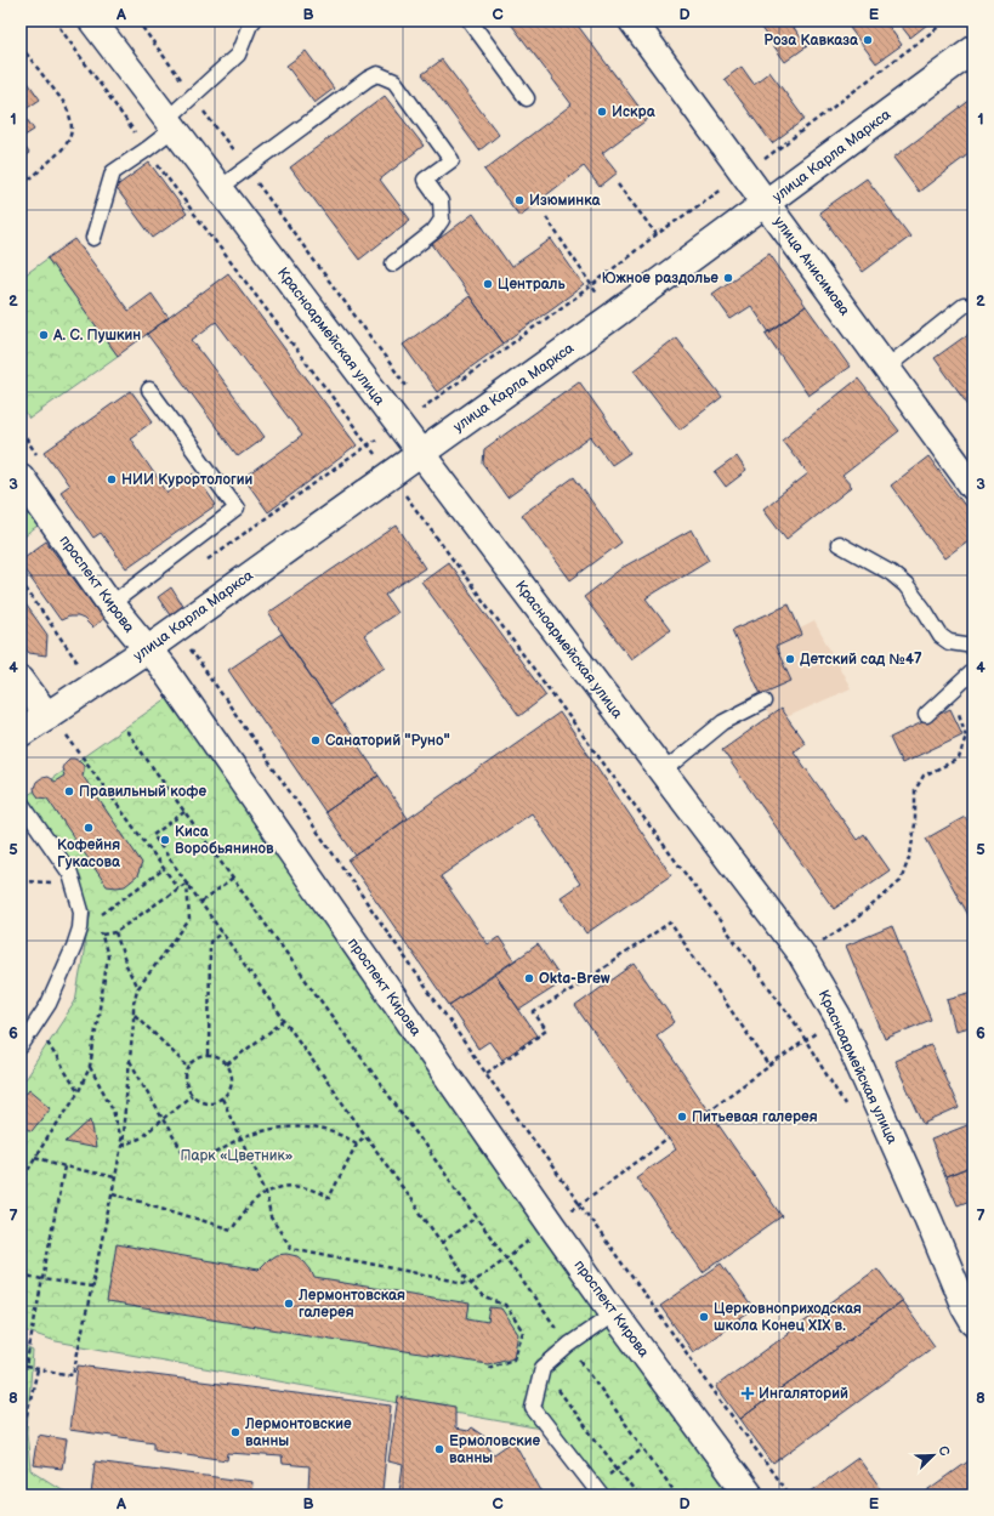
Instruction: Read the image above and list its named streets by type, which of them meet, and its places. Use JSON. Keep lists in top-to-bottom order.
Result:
{
  "streets": {
    "street": [
      "улица Карла Маркса",
      "улица Анисимова",
      "Красноармейская улица",
      "проспект Кирова"
    ]
  },
  "crossings": [
    ["улица Карла Маркса", "улица Анисимова"],
    ["улица Карла Маркса", "Красноармейская улица"],
    ["улица Карла Маркса", "проспект Кирова"]
  ],
  "parks": ["Парк «Цветник»"],
  "places": {
    "other": [
      "Роза Кавказа",
      "Искра",
      "Изюминка",
      "Южное раздолье",
      "Централь",
      "А. С. Пушкин",
      "НИИ Курортологии",
      "Детский сад №47",
      "Санаторий \"Руно\"",
      "Правильный кофе",
      "Кофейня Гукасова",
      "Киса Воробьянинов",
      "Okta-Brew",
      "Питьевая галерея",
      "Лермонтовская галерея",
      "Церковноприходская школа Конец XIX в.",
      "Лермонтовские ванны",
      "Ермоловские ванны"
    ],
    "health": ["Ингаляторий"]
  },
  "north": "top right",
  "grid": {
    "columns": [
      "A",
      "B",
      "C",
      "D",
      "E"
    ],
    "rows": [
      "1",
      "2",
      "3",
      "4",
      "5",
      "6",
      "7",
      "8"
    ]
  }
}
